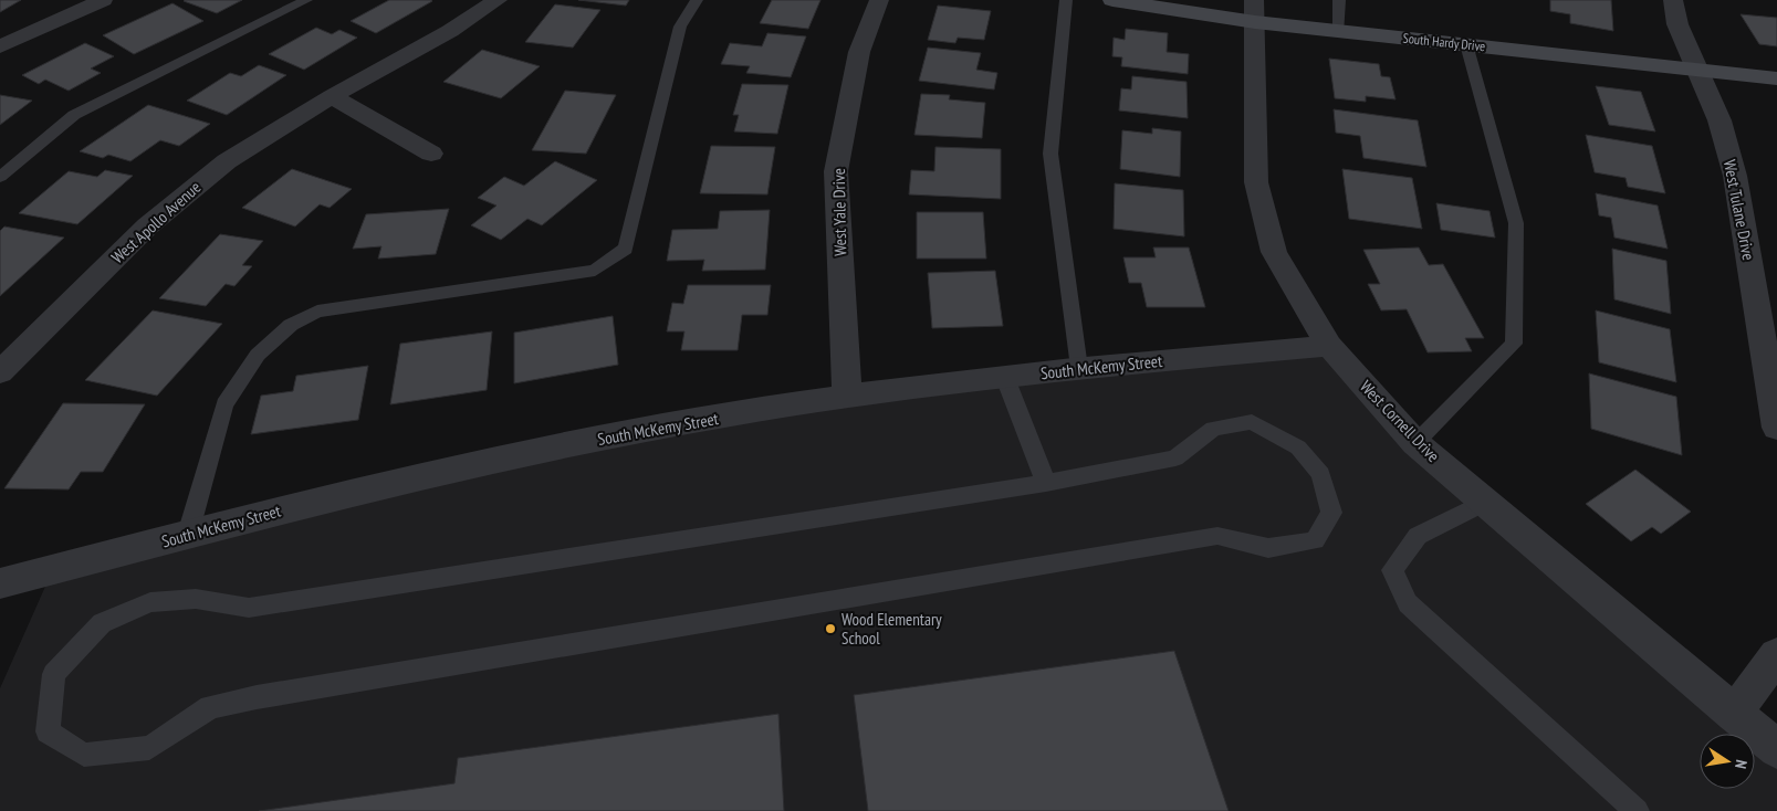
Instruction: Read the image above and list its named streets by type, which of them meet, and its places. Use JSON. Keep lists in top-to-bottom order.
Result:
{
  "streets": {
    "street": [
      "South Hardy Drive",
      "West Tulane Drive",
      "West Yale Drive",
      "West Apollo Avenue",
      "South McKemy Street",
      "West Cornell Drive"
    ]
  },
  "crossings": [
    ["South Hardy Drive", "West Tulane Drive"],
    ["South Hardy Drive", "West Cornell Drive"],
    ["West Yale Drive", "South McKemy Street"],
    ["South McKemy Street", "West Cornell Drive"]
  ],
  "places": ["Wood Elementary School"],
  "north": "right"
}
